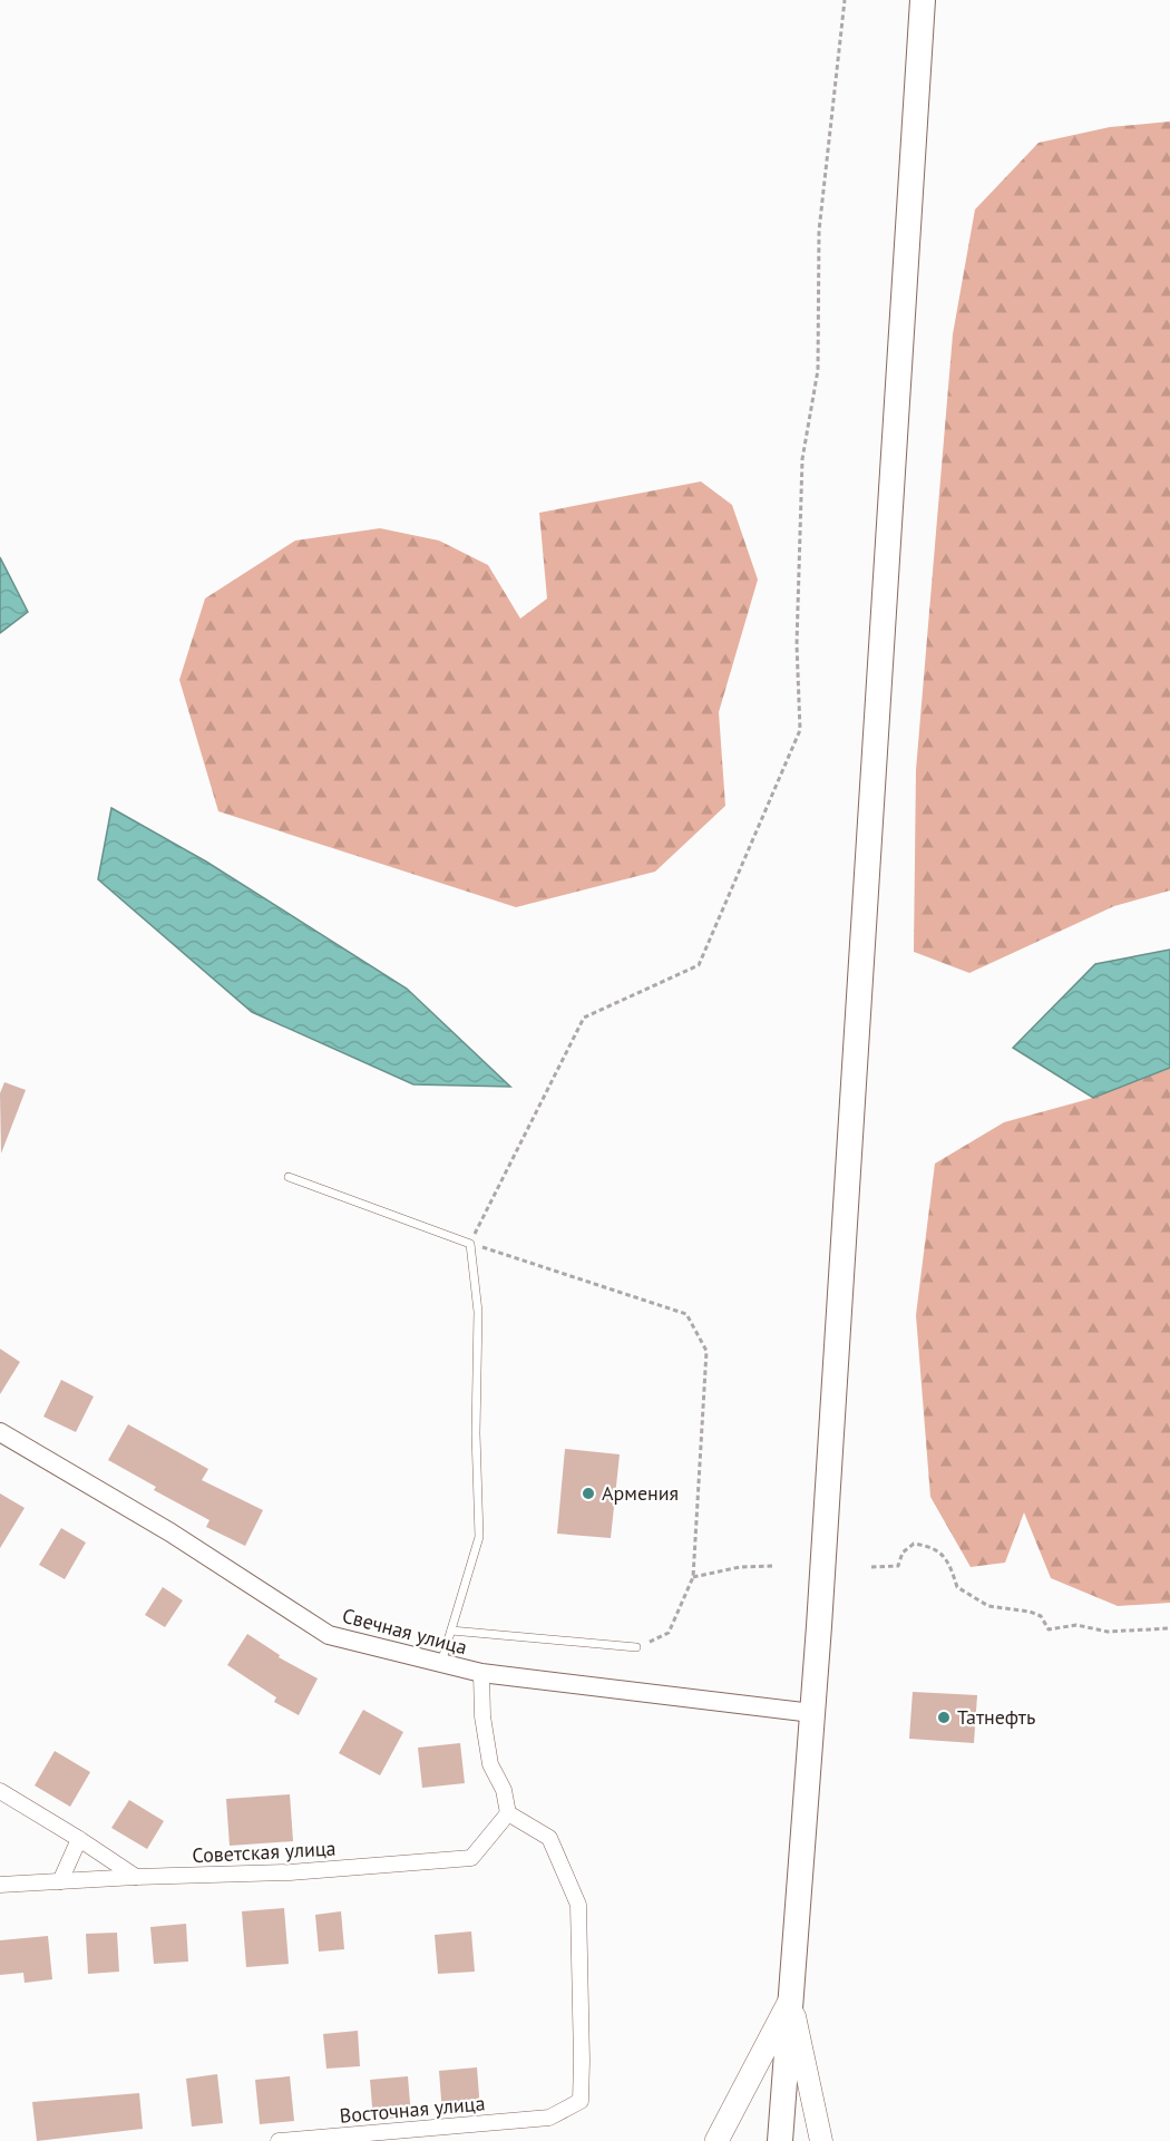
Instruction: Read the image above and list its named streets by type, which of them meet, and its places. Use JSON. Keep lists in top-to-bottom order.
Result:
{
  "streets": {
    "street": ["Свечная улица", "Советская улица", "Восточная улица"]
  },
  "crossings": [
    ["Советская улица", "Восточная улица"]
  ],
  "places": ["Армения", "Татнефть"]
}
